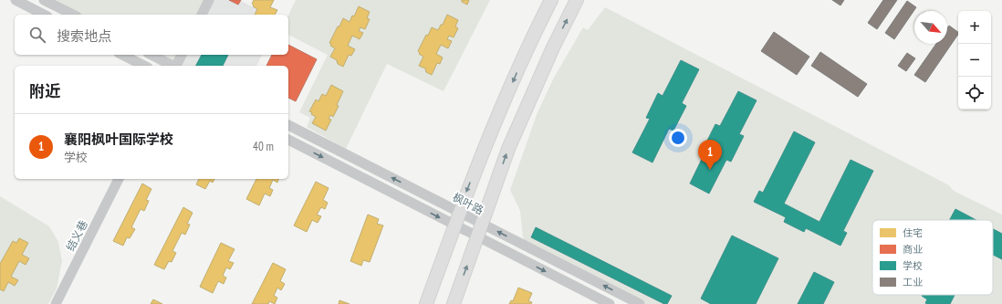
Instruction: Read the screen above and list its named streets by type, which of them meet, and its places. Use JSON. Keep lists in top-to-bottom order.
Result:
{
  "streets": {
    "street": ["枫叶路", "结义巷"]
  },
  "legend": [
    "住宅",
    "商业",
    "学校",
    "工业"
  ],
  "north": "bottom right",
  "page": {
    "map_buttons": ["+", "−"],
    "search": "搜索地点",
    "heading": "附近",
    "list": [
      {
        "mark": "1",
        "name": "襄阳枫叶国际学校",
        "note": "学校",
        "value": "40 m"
      }
    ],
    "pins": "1"
  }
}
